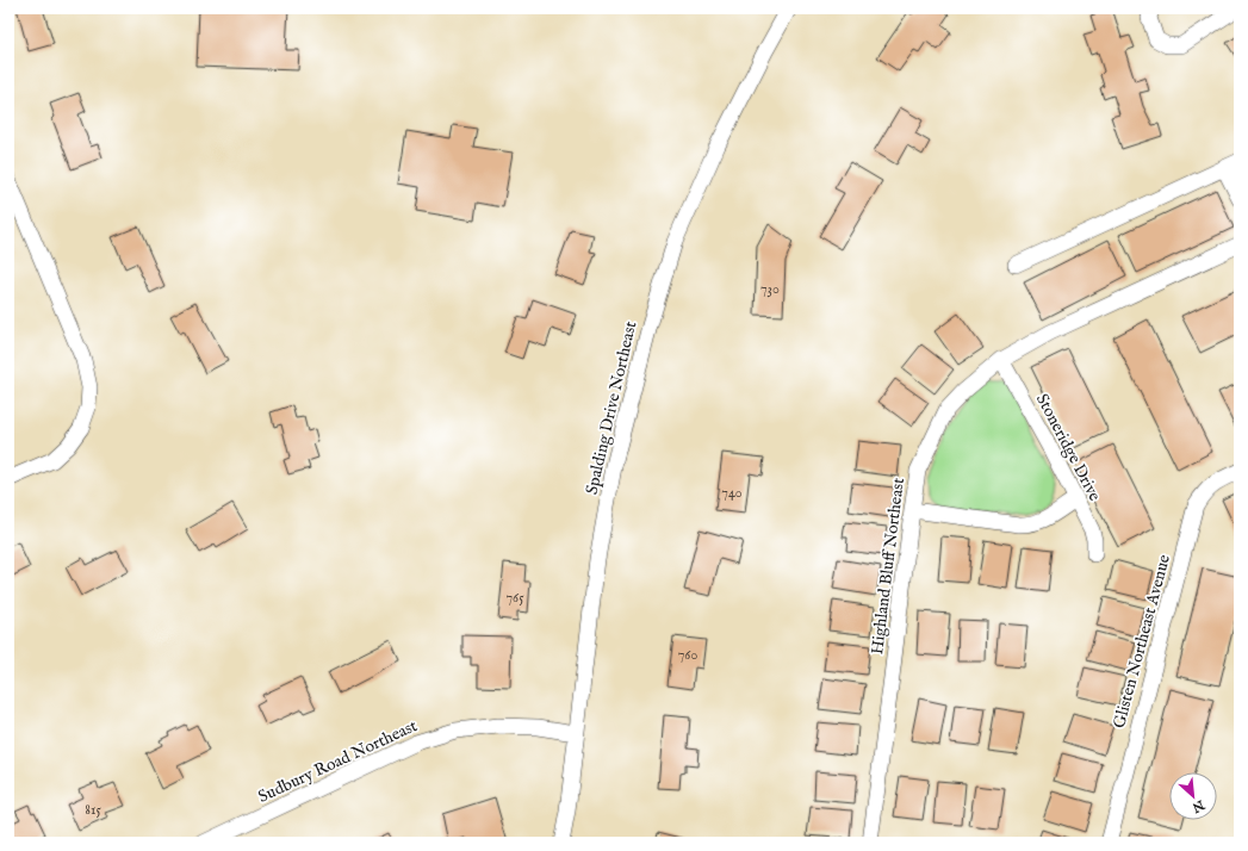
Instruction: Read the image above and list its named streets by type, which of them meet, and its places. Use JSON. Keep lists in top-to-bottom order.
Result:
{
  "streets": {
    "street": [
      "Spalding Drive Northeast",
      "Stoneridge Drive",
      "Highland Bluff Northeast",
      "Glisten Northeast Avenue",
      "Sudbury Road Northeast"
    ]
  },
  "crossings": [
    ["Spalding Drive Northeast", "Sudbury Road Northeast"],
    ["Stoneridge Drive", "Highland Bluff Northeast"]
  ],
  "house_numbers": [
    "730",
    "740",
    "765",
    "760",
    "815"
  ],
  "north": "bottom right"
}
